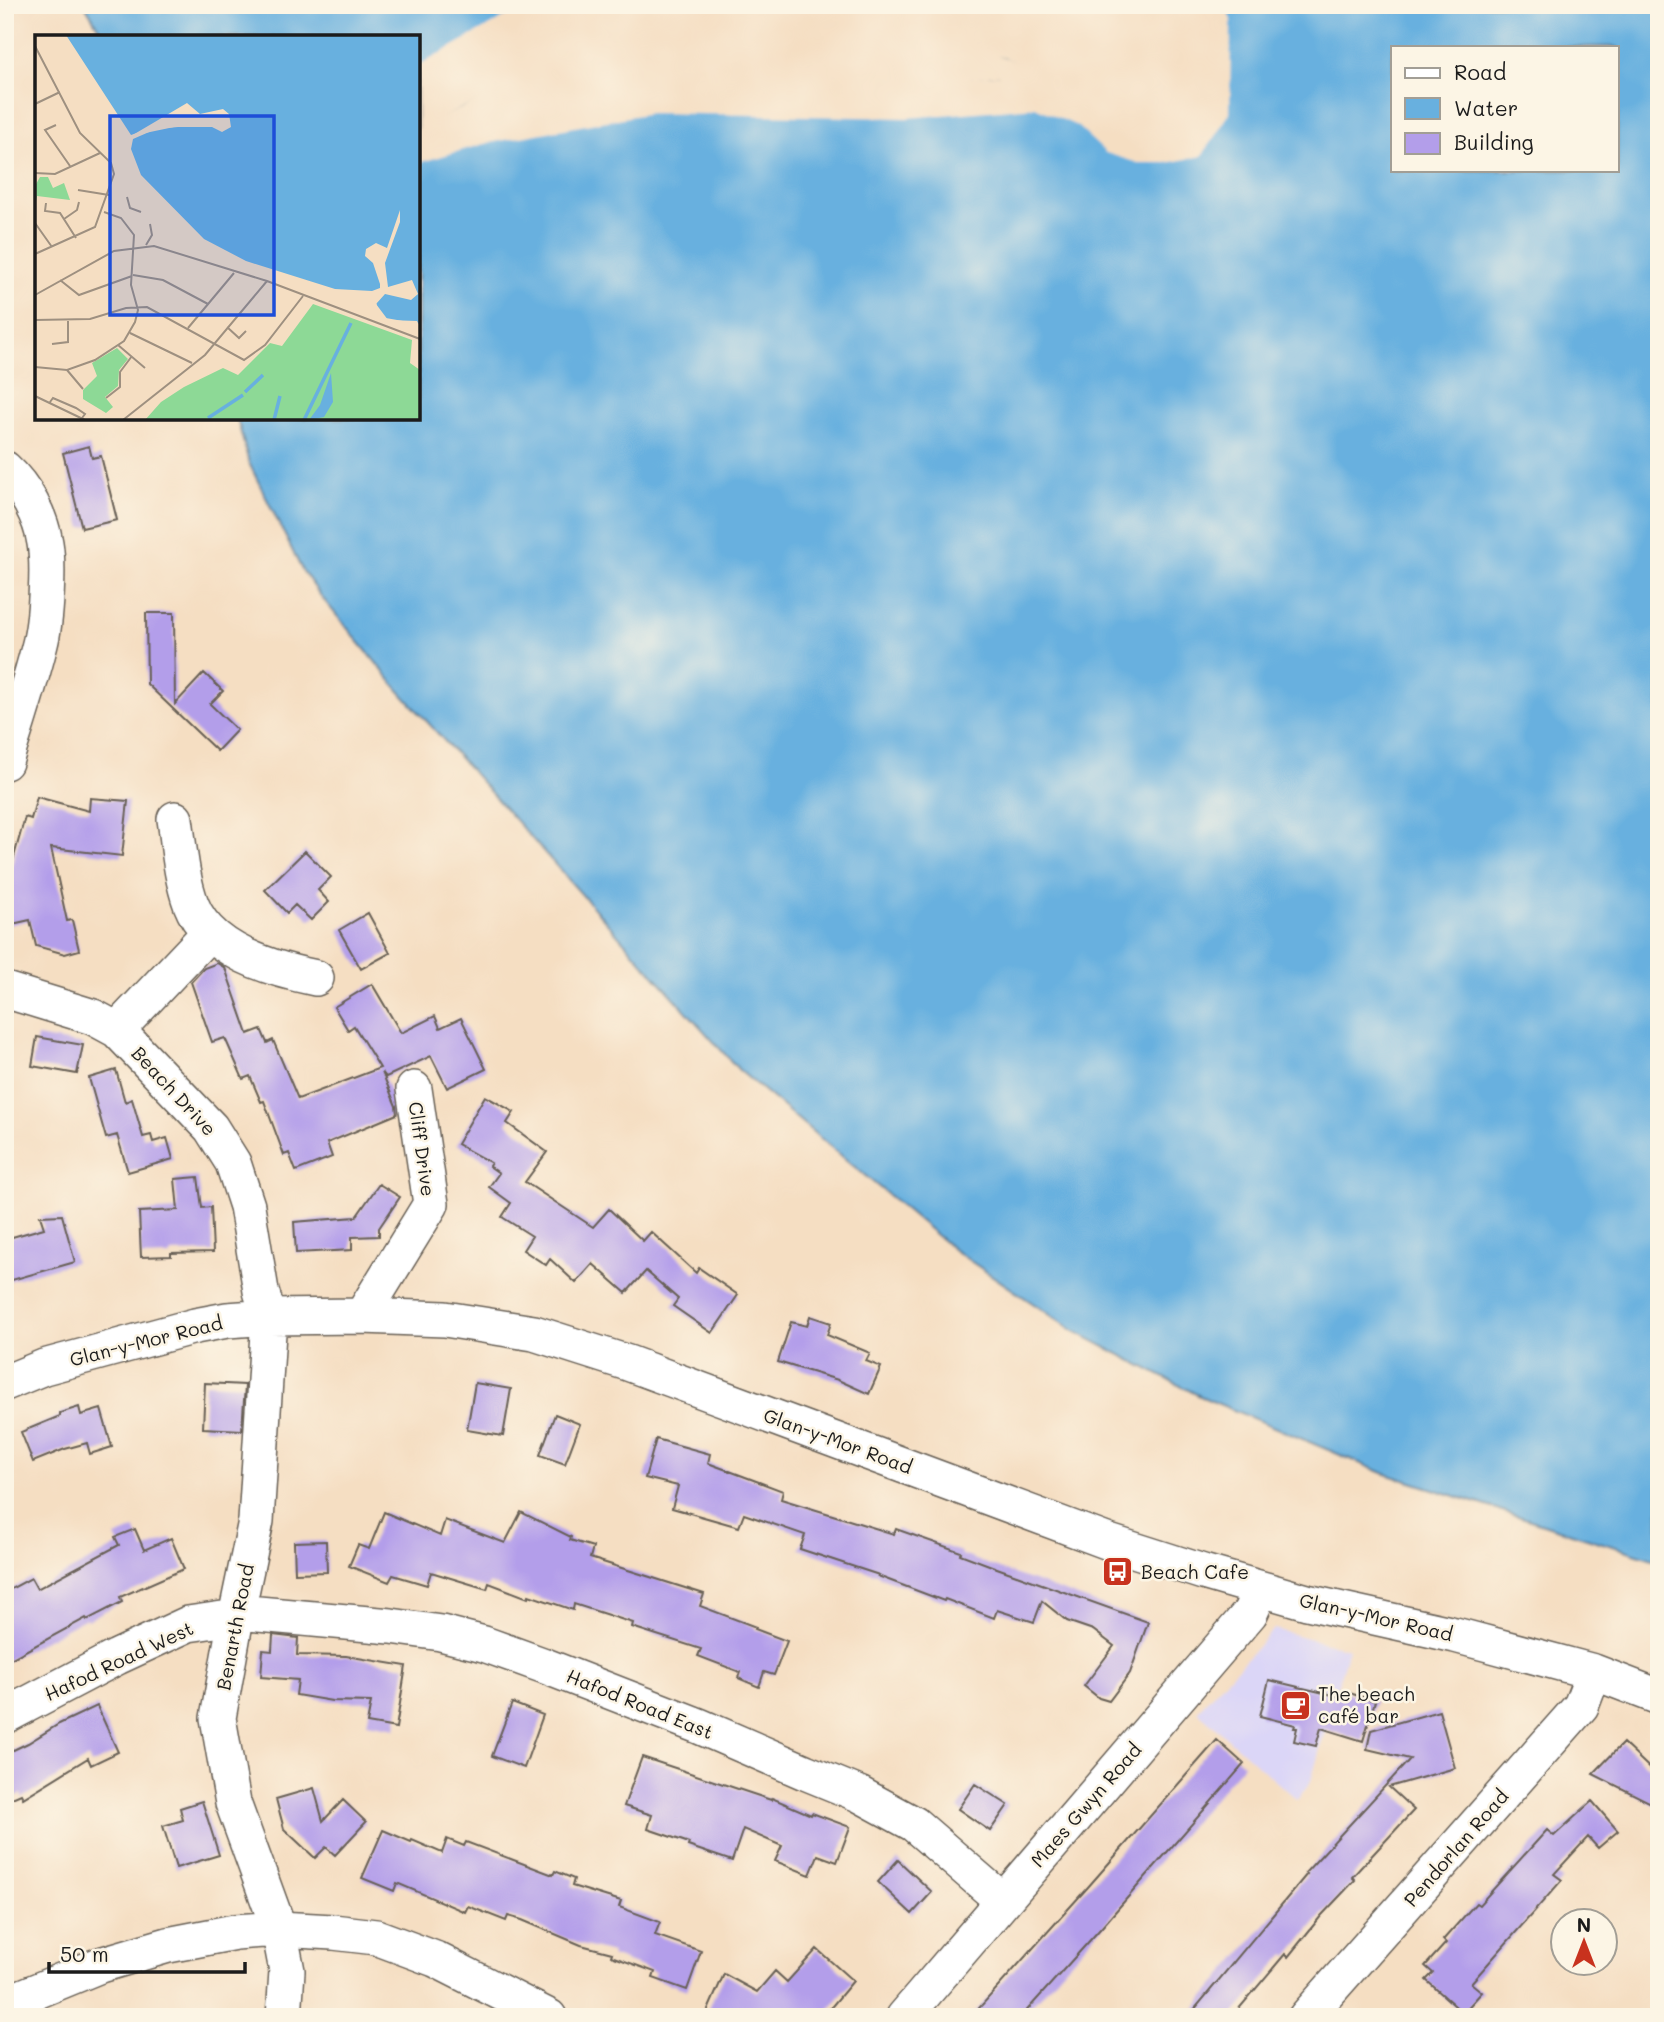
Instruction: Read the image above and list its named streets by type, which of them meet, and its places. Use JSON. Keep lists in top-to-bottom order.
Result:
{
  "streets": {
    "street": [
      "Beach Drive",
      "Cliff Drive",
      "Glan-y-Mor Road",
      "Benarth Road",
      "Hafod Road West",
      "Hafod Road East",
      "Maes Gwyn Road",
      "Pendorlan Road"
    ]
  },
  "crossings": [
    ["Beach Drive", "Glan-y-Mor Road"],
    ["Beach Drive", "Benarth Road"],
    ["Cliff Drive", "Glan-y-Mor Road"],
    ["Glan-y-Mor Road", "Benarth Road"],
    ["Glan-y-Mor Road", "Maes Gwyn Road"],
    ["Glan-y-Mor Road", "Pendorlan Road"],
    ["Benarth Road", "Hafod Road West"],
    ["Benarth Road", "Hafod Road East"],
    ["Hafod Road West", "Hafod Road East"],
    ["Hafod Road East", "Maes Gwyn Road"]
  ],
  "places": {
    "bus stop": ["Beach Cafe"],
    "cafe": ["The beach café bar"]
  },
  "legend": ["Road", "Water", "Building"],
  "scale_bar": "50 m",
  "north": "top"
}
